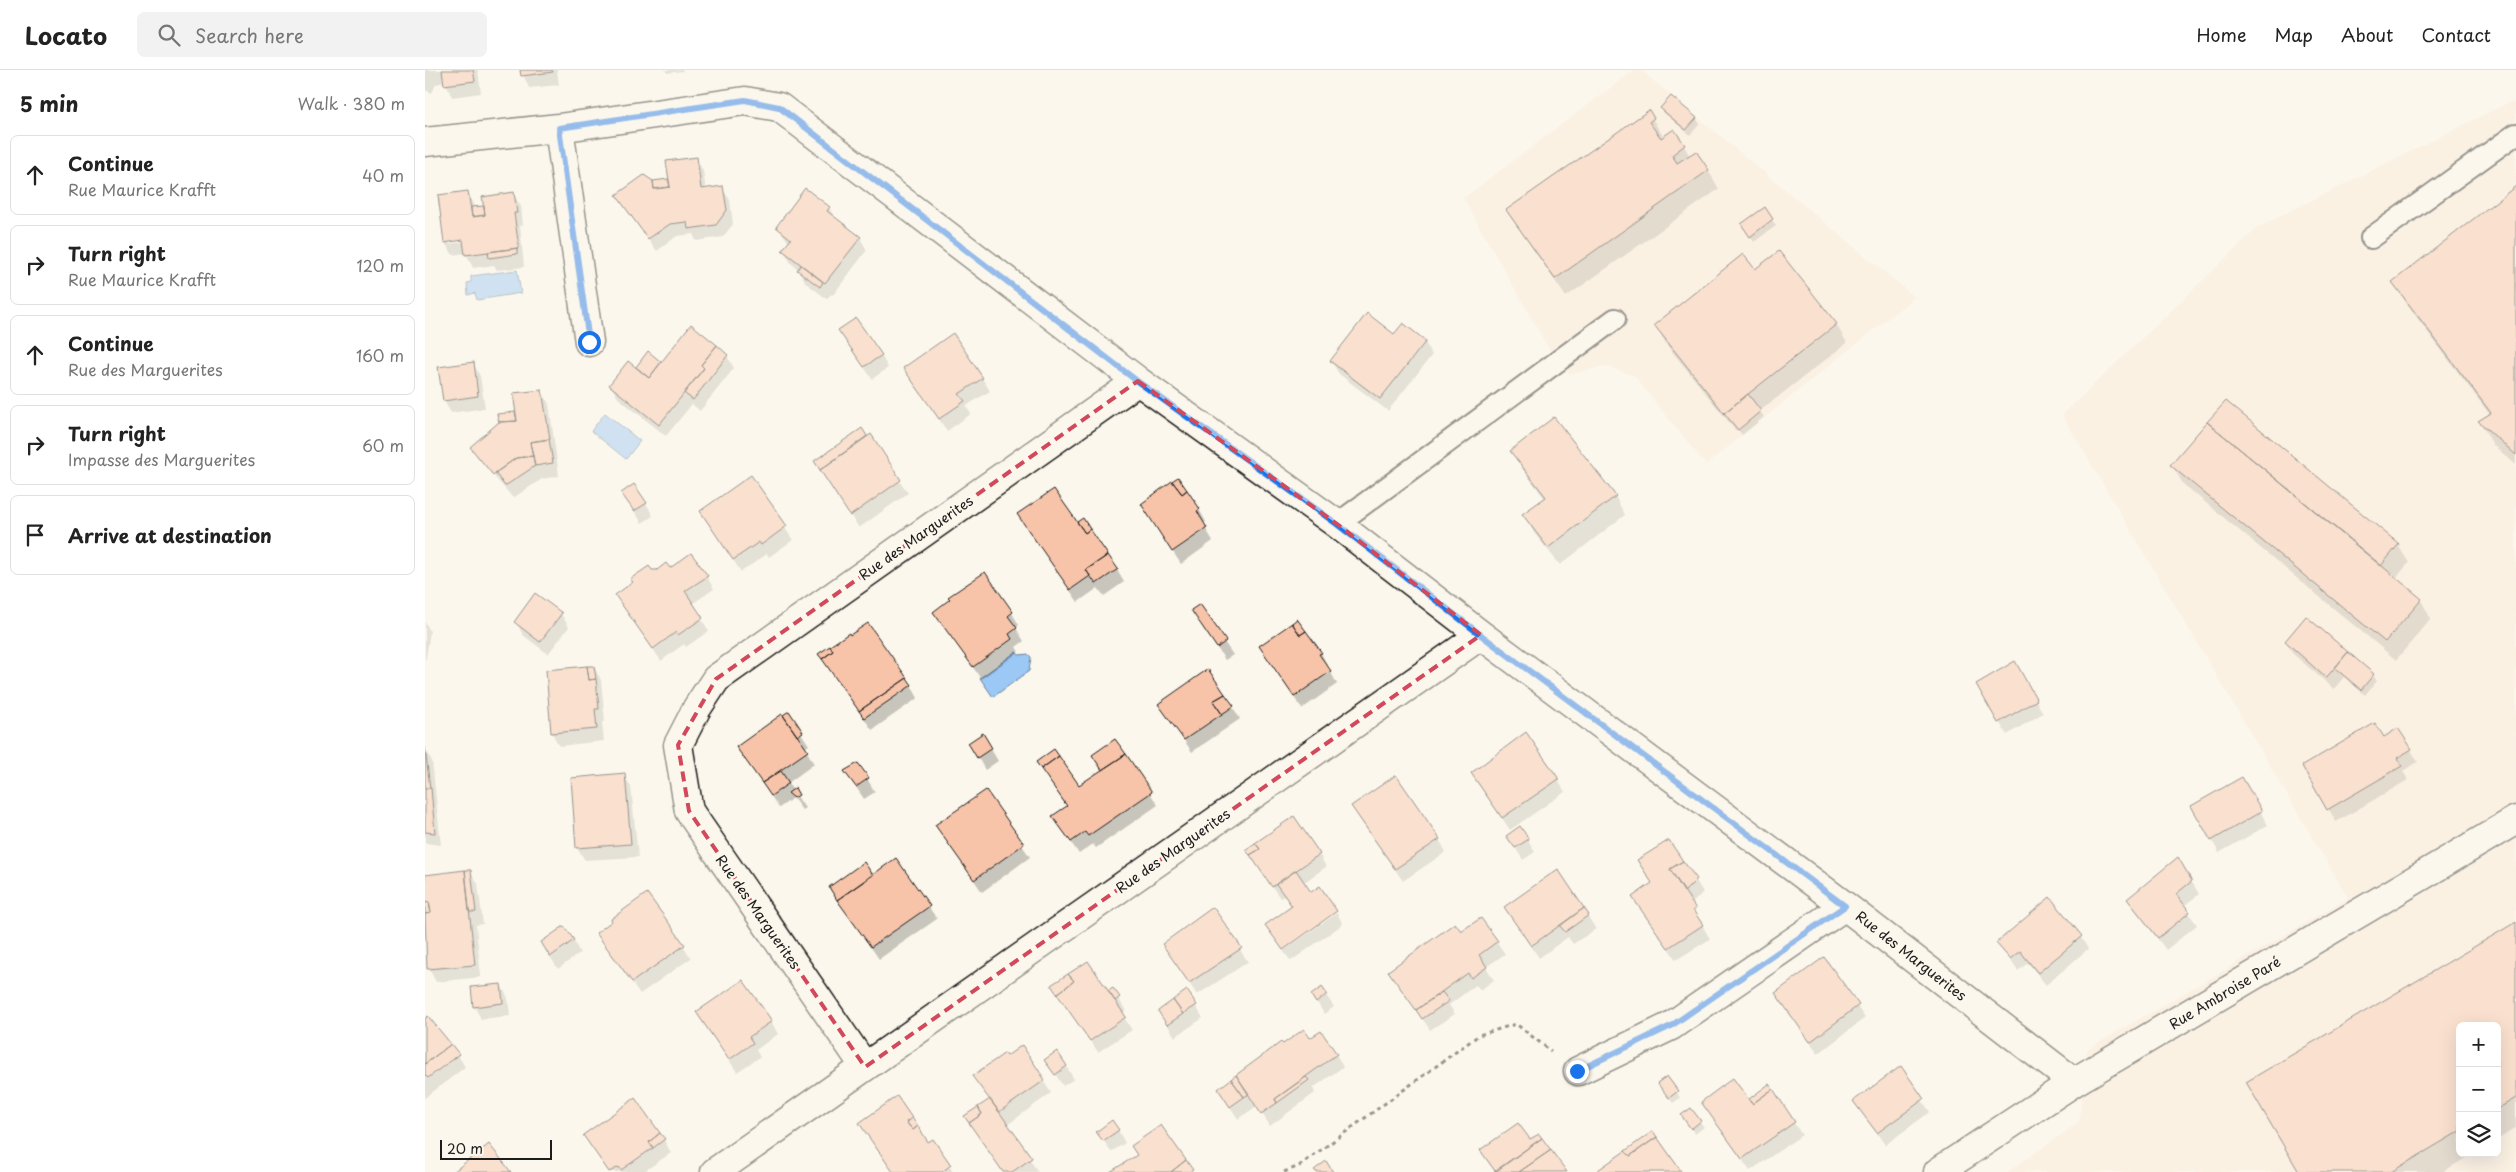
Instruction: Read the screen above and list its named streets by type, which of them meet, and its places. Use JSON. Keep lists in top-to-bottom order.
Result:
{
  "streets": {
    "street": ["Rue des Marguerites", "Rue Ambroise Paré"]
  },
  "crossings": [
    ["Rue des Marguerites", "Rue Ambroise Paré"]
  ],
  "scale_bar": "20 m",
  "page": {
    "header": "Locato",
    "search": "Search here",
    "nav": [
      "Home",
      "Map",
      "About",
      "Contact"
    ],
    "heading": ["5 min", "Walk · 380 m"],
    "list": [
      ["Continue", "Rue Maurice Krafft", "40 m"],
      ["Turn right", "Rue Maurice Krafft", "120 m"],
      ["Continue", "Rue des Marguerites", "160 m"],
      ["Turn right", "Impasse des Marguerites", "60 m"],
      "Arrive at destination"
    ],
    "map_buttons": ["+", "−"],
    "scale": "20 m"
  }
}
